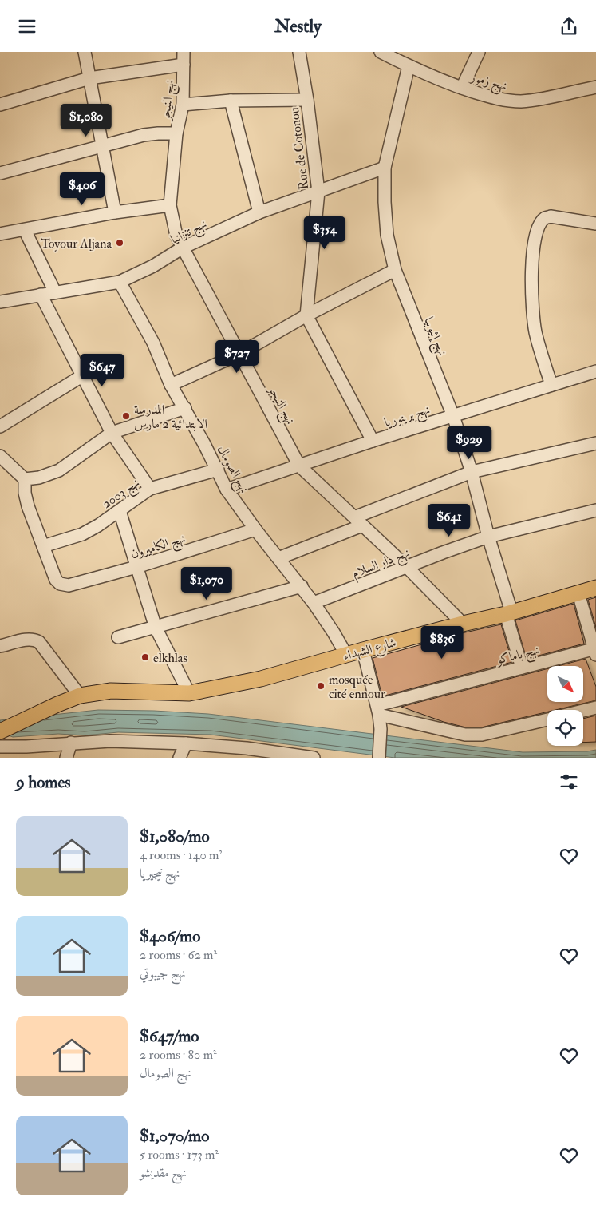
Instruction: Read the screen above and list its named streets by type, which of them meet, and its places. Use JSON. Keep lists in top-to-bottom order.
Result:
{
  "streets": {
    "main road": ["شارع الشهداء"],
    "street": [
      "نهج زمور",
      "نهج النيجر",
      "Rue de Cotonou",
      "نهج تنزانيا",
      "نهج إثيوبيا",
      "نهج بريتوريا",
      "نهج الصومال",
      "نهج 2003",
      "نهج الكاميرون",
      "نهج دار السلام",
      "نهج باماكو"
    ]
  },
  "crossings": [
    ["نهج زمور", "نهج إثيوبيا"],
    ["نهج النيجر", "نهج تنزانيا"],
    ["نهج النيجر", "نهج بريتوريا"],
    ["نهج النيجر", "نهج دار السلام"],
    ["نهج النيجر", "شارع الشهداء"],
    ["Rue de Cotonou", "نهج تنزانيا"],
    ["نهج تنزانيا", "نهج إثيوبيا"],
    ["نهج تنزانيا", "نهج الصومال"],
    ["نهج إثيوبيا", "نهج بريتوريا"],
    ["نهج إثيوبيا", "نهج دار السلام"],
    ["نهج إثيوبيا", "شارع الشهداء"],
    ["نهج إثيوبيا", "نهج باماكو"],
    ["نهج بريتوريا", "نهج الصومال"],
    ["نهج الصومال", "نهج 2003"],
    ["نهج الصومال", "نهج الكاميرون"],
    ["نهج الصومال", "نهج دار السلام"],
    ["نهج الصومال", "شارع الشهداء"],
    ["نهج 2003", "نهج الكاميرون"]
  ],
  "places": [
    "Toyour Aljana",
    "المدرسة الابتدائية 2 مارس",
    "elkhlas",
    "mosquée cité ennour"
  ],
  "north": "bottom right",
  "page": {
    "header": "Nestly",
    "price": [
      "$1,080",
      "$406",
      "$354",
      "$727",
      "$647",
      "$929",
      "$641",
      "$1,070",
      "$836"
    ],
    "heading": "9 homes",
    "list": [
      {
        "name": "$1,080/mo",
        "note": "4 rooms · 140 m² · نهج نيجيريا"
      },
      {
        "name": "$406/mo",
        "note": "2 rooms · 62 m² · نهج جيبوتي"
      },
      {
        "name": "$647/mo",
        "note": "2 rooms · 80 m² · نهج الصومال"
      },
      {
        "name": "$1,070/mo",
        "note": "5 rooms · 173 m² · نهج مقديشو"
      }
    ]
  }
}
